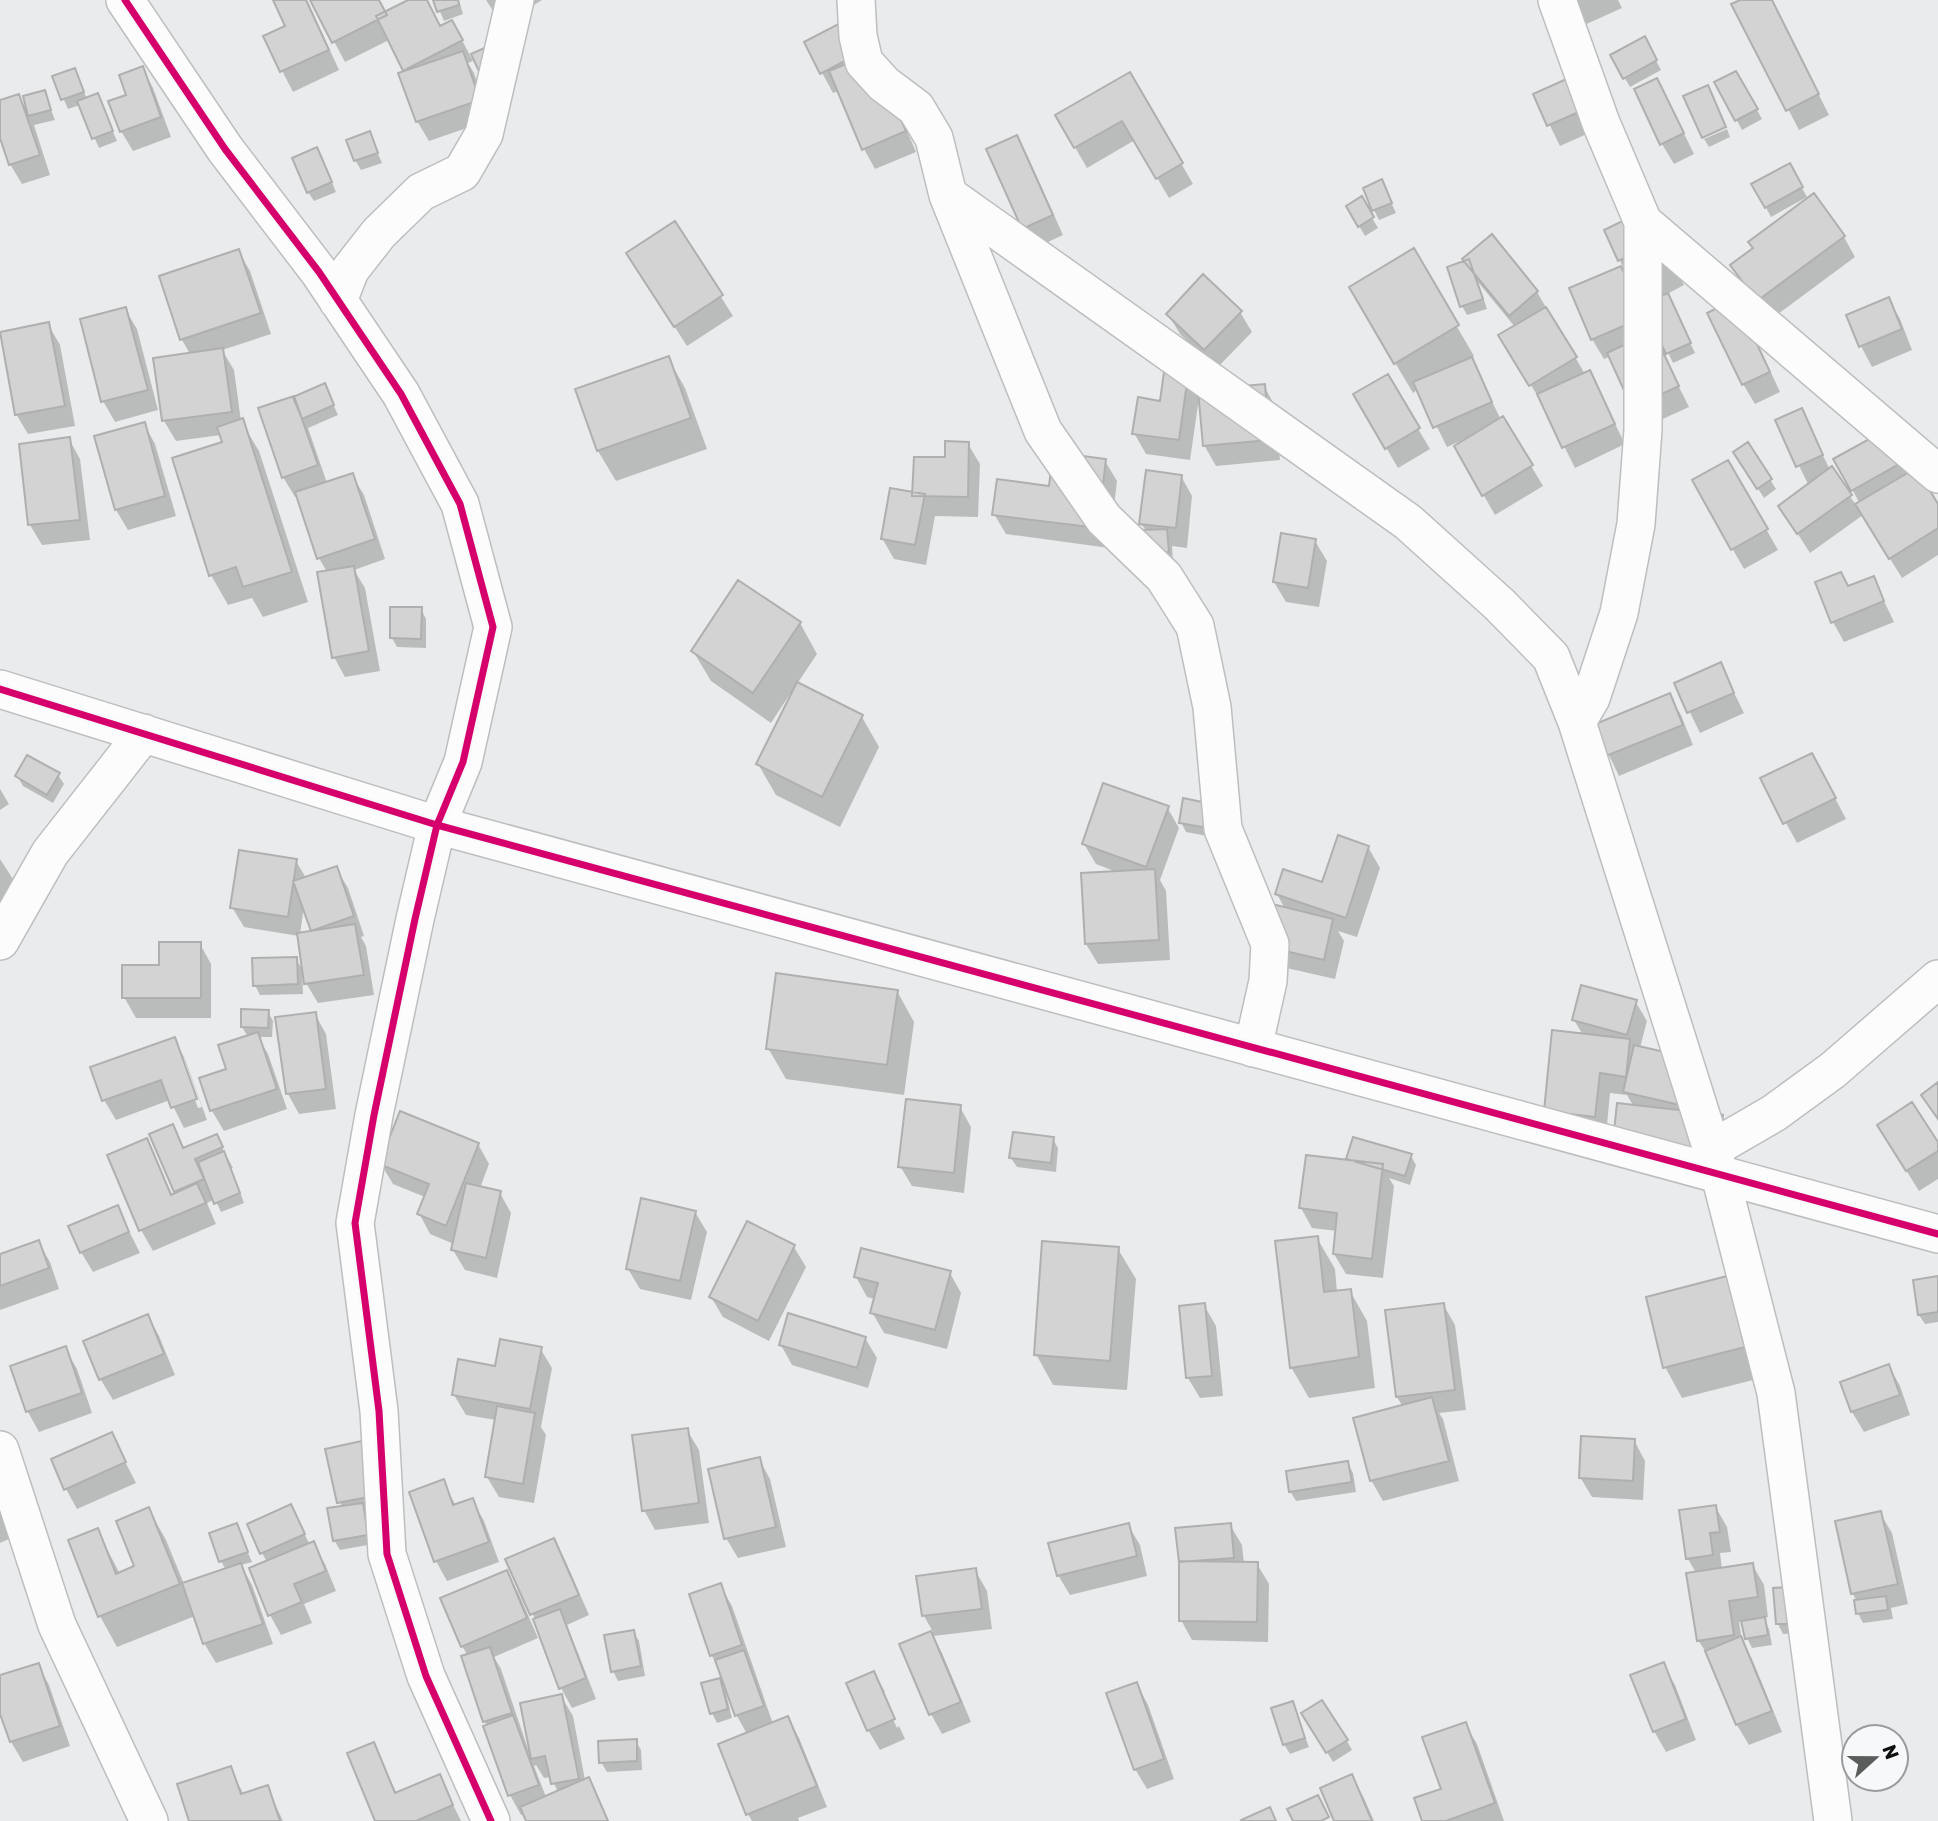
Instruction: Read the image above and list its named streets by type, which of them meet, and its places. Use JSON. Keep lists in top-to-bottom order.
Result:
{
  "north": "right"
}
